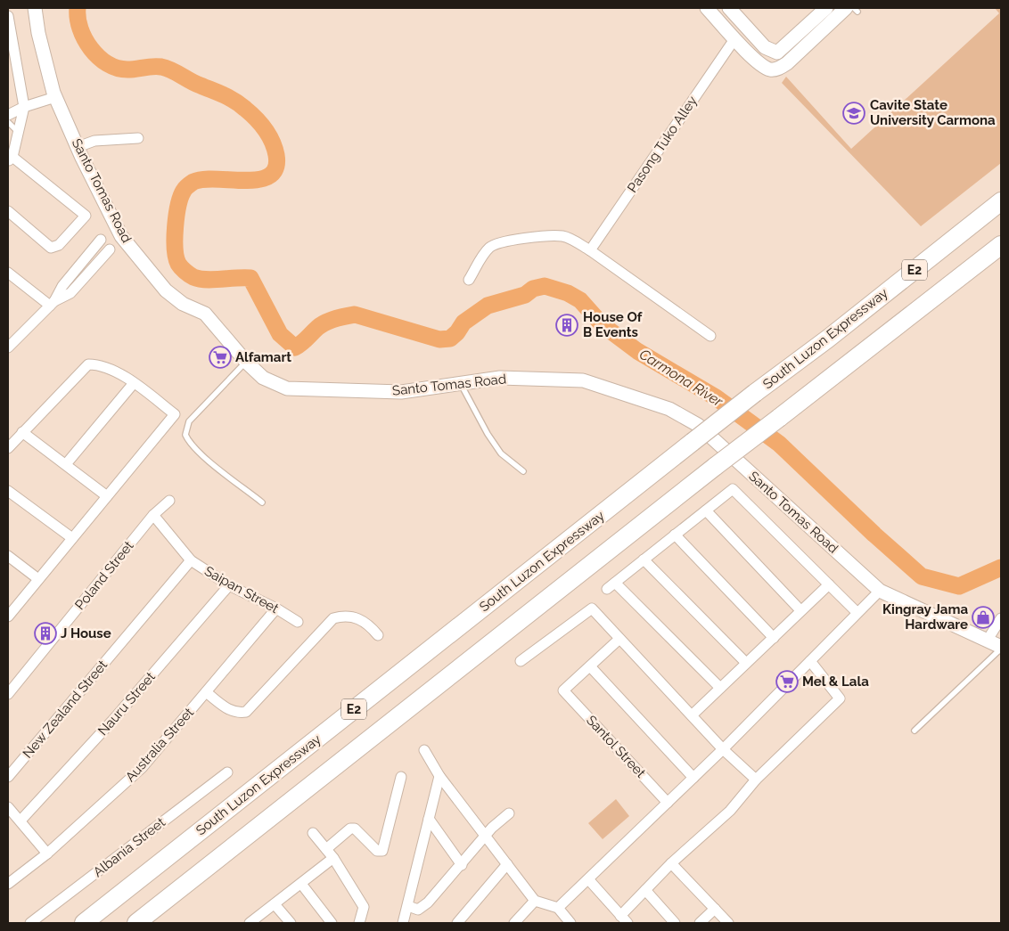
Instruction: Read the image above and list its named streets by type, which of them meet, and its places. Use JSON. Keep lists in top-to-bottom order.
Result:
{
  "streets": {
    "highway": ["E2", "South Luzon Expressway"],
    "street": [
      "Pasong Tuko Alley",
      "Santo Tomas Road",
      "Poland Street",
      "Saipan Street",
      "Nauru Street",
      "New Zealand Street",
      "Australia Street",
      "Santol Street",
      "Albania Street"
    ]
  },
  "crossings": [
    ["Poland Street", "Saipan Street"],
    ["Saipan Street", "Nauru Street"],
    ["Saipan Street", "New Zealand Street"],
    ["Saipan Street", "Australia Street"]
  ],
  "water": ["Carmona River"],
  "places": {
    "school or university": ["Cavite State University Carmona"],
    "building": ["House Of B Events", "J House"],
    "supermarket": ["Alfamart", "Mel & Lala"],
    "shop": ["Kingray Jama Hardware"]
  }
}
